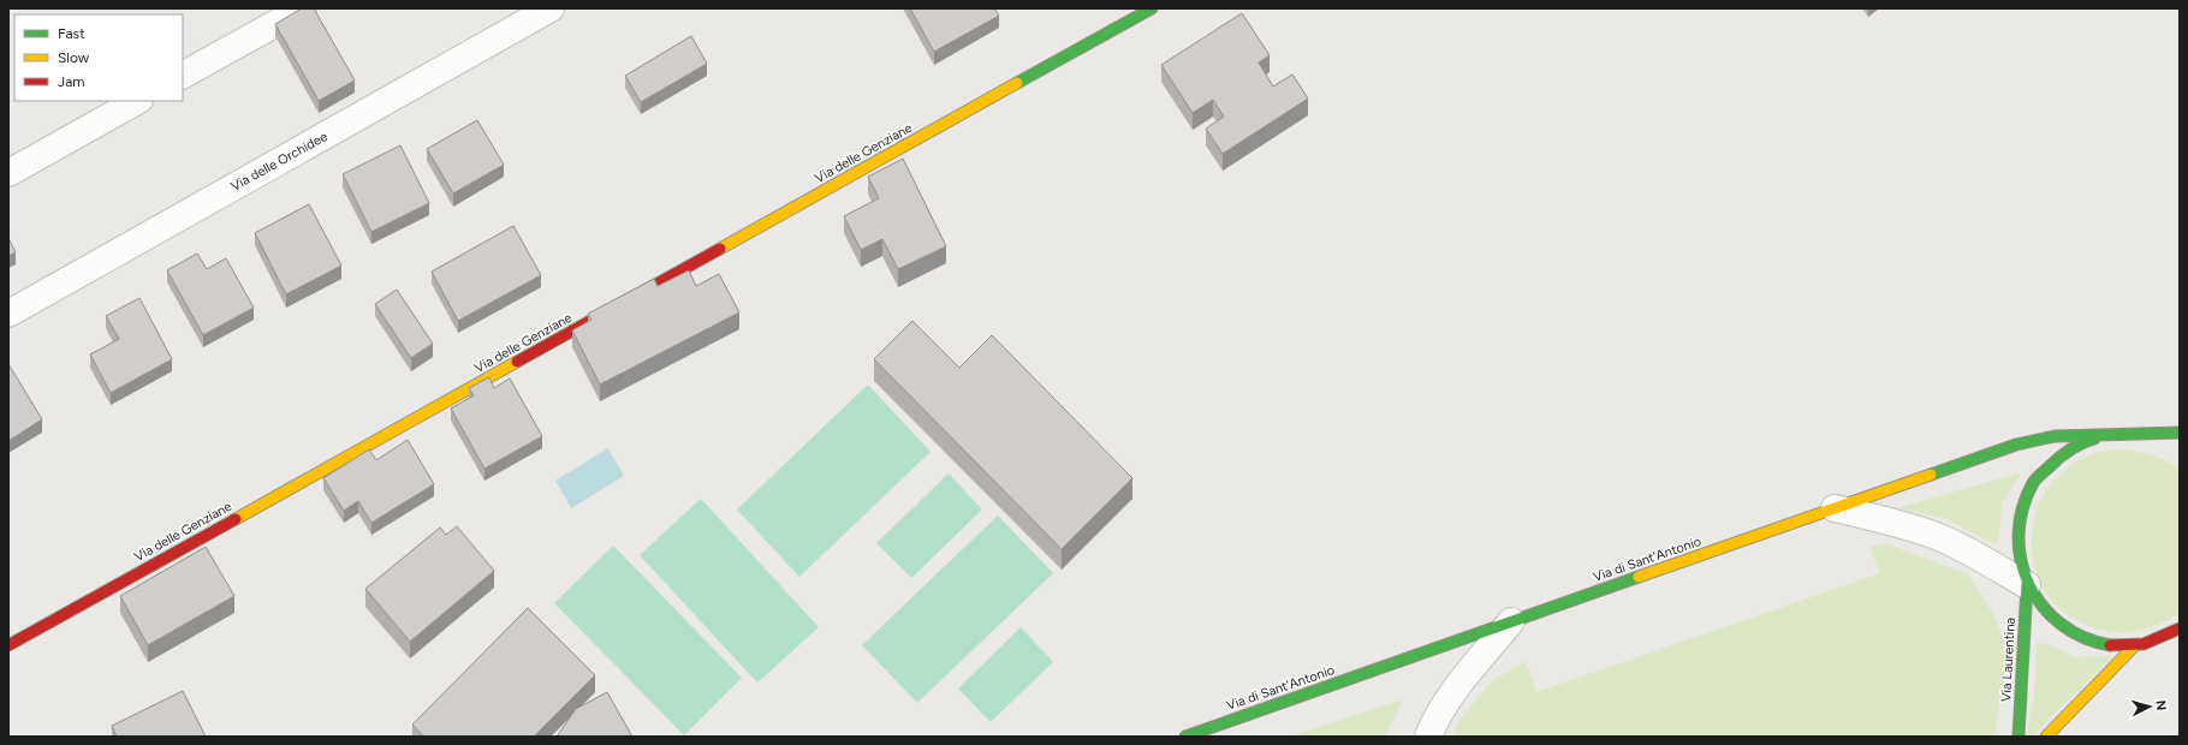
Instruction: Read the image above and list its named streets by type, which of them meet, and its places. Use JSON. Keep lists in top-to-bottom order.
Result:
{
  "streets": {
    "street": [
      "Via delle Genziane",
      "Via delle Orchidee",
      "Via di Sant'Antonio",
      "Via Laurentina"
    ]
  },
  "legend": ["Fast", "Slow", "Jam"],
  "north": "right"
}
